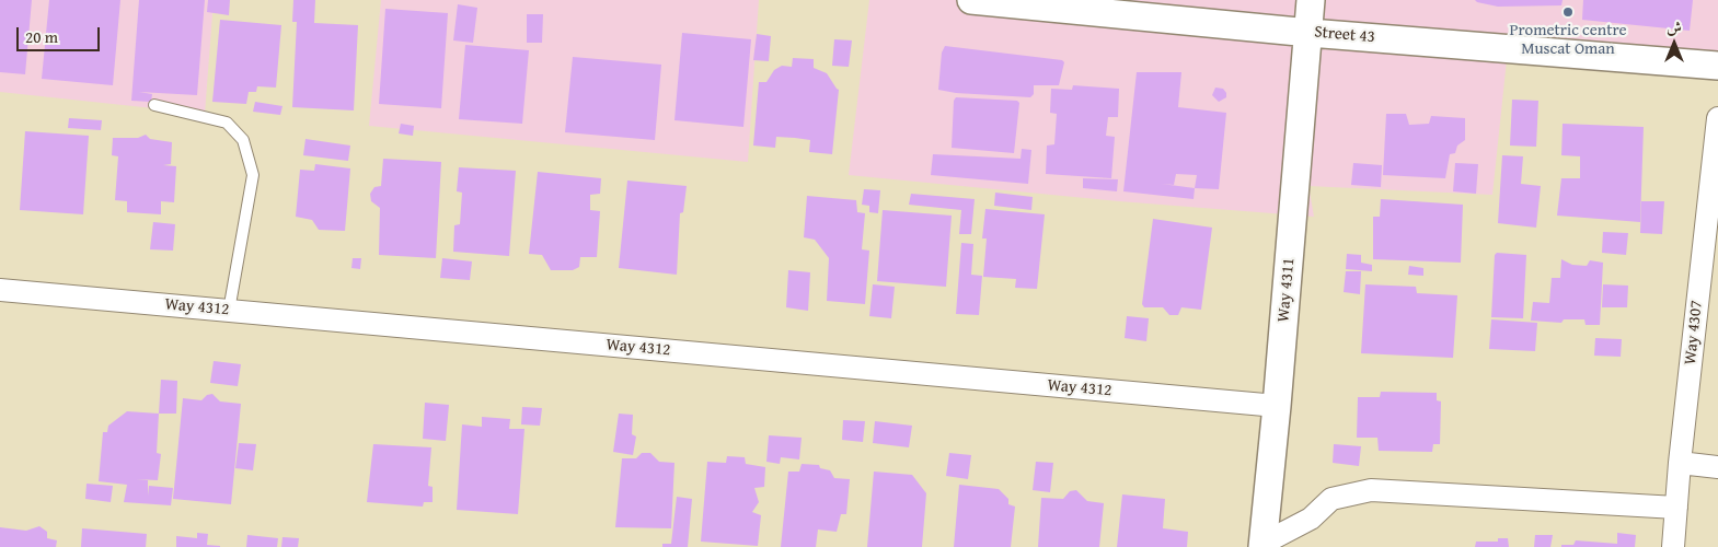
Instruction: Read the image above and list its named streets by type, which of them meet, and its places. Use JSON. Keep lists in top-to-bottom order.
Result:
{
  "streets": {
    "street": [
      "Street 43",
      "Way 4311",
      "Way 4312",
      "Way 4307"
    ]
  },
  "crossings": [
    ["Street 43", "Way 4311"],
    ["Way 4311", "Way 4312"]
  ],
  "places": ["Prometric centre Muscat Oman"],
  "scale_bar": "20 m",
  "north": "top"
}
